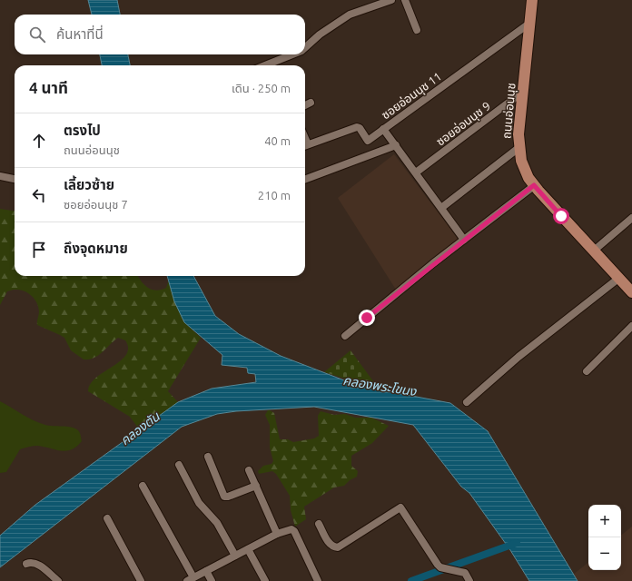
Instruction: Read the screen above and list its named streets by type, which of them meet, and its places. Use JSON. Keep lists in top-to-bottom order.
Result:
{
  "streets": {
    "main road": ["ถนนอ่อนนุช"],
    "street": ["ซอยอ่อนนุช 11", "ซอยอ่อนนุช 9"]
  },
  "crossings": [
    ["ซอยอ่อนนุช 11", "ถนนอ่อนนุช"],
    ["ถนนอ่อนนุช", "ซอยอ่อนนุช 9"]
  ],
  "water": ["คลองพระโขนง", "คลองตัน"],
  "page": {
    "search": "ค้นหาที่นี่",
    "heading": ["4 นาที", "เดิน · 250 m"],
    "list": [
      ["ตรงไป", "ถนนอ่อนนุช", "40 m"],
      ["เลี้ยวซ้าย", "ซอยอ่อนนุช 7", "210 m"],
      "ถึงจุดหมาย"
    ],
    "map_buttons": ["+", "−"]
  }
}
